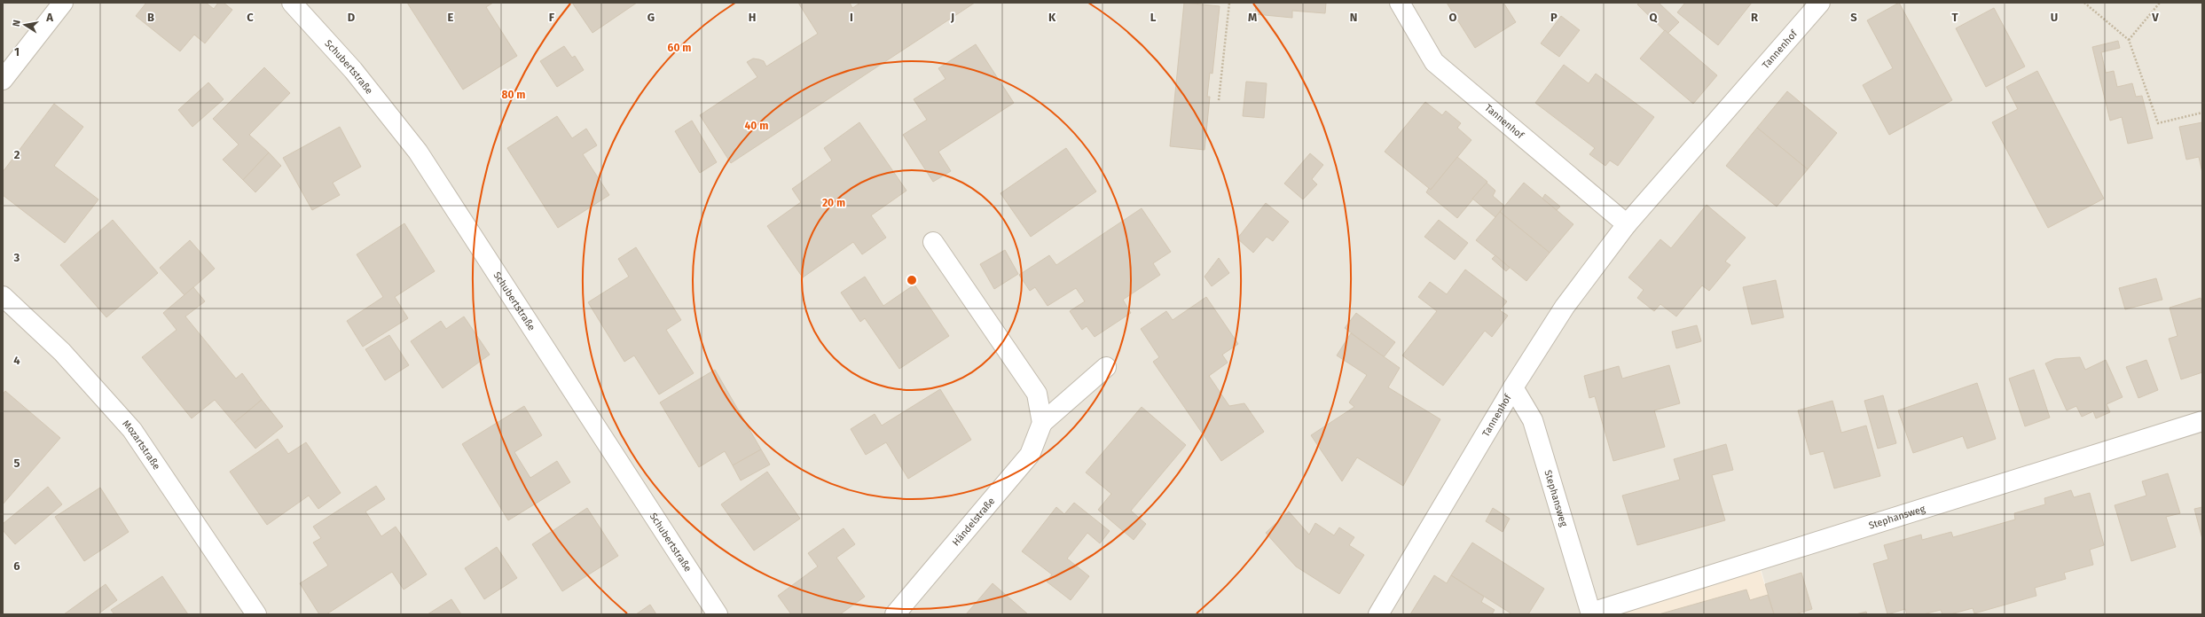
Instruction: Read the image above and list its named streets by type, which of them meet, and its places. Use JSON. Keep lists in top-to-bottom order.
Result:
{
  "streets": {
    "street": [
      "Tannenhof",
      "Schubertstraße",
      "Mozartstraße",
      "Stephansweg",
      "Händelstraße"
    ]
  },
  "crossings": [
    ["Tannenhof", "Stephansweg"]
  ],
  "north": "left",
  "grid": {
    "columns": [
      "A",
      "B",
      "C",
      "D",
      "E",
      "F",
      "G",
      "H",
      "I",
      "J",
      "K",
      "L",
      "M",
      "N",
      "O",
      "P",
      "Q",
      "R",
      "S",
      "T",
      "U",
      "V"
    ],
    "rows": [
      "1",
      "2",
      "3",
      "4",
      "5",
      "6"
    ]
  },
  "rings": [
    "60 m",
    "80 m",
    "40 m",
    "20 m"
  ]
}
